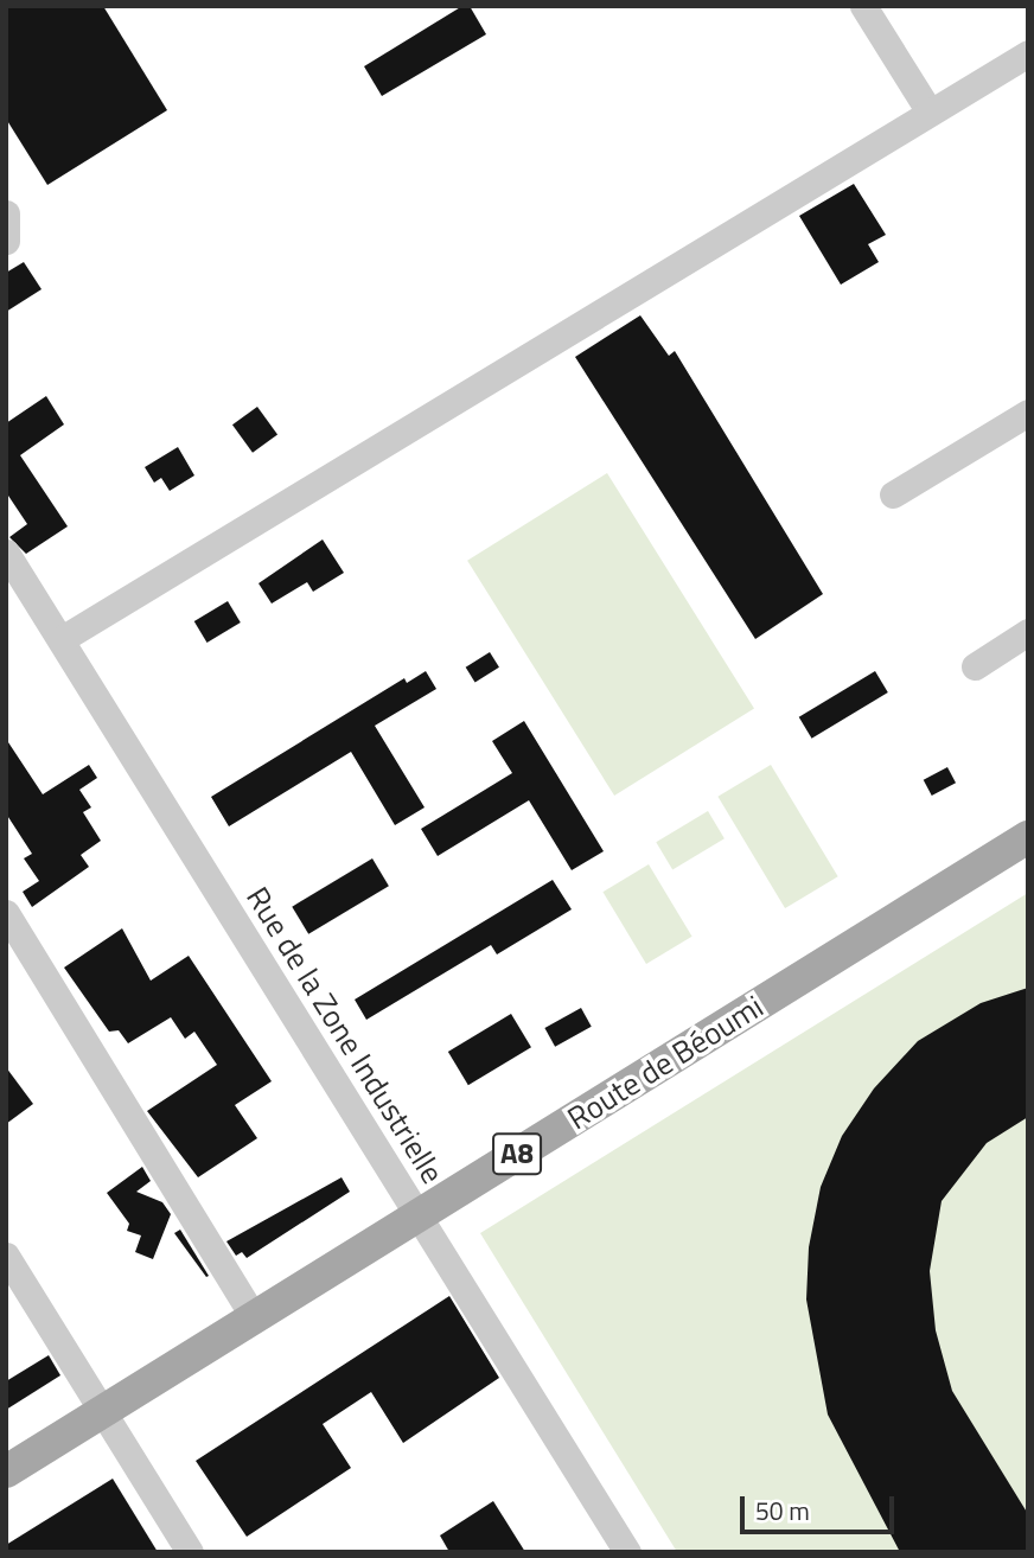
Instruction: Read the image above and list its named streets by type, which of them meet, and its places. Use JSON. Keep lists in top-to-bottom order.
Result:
{
  "streets": {
    "main road": ["Route de Béoumi", "A8"],
    "street": ["Rue de la Zone Industrielle"]
  },
  "crossings": [
    ["Rue de la Zone Industrielle", "Route de Béoumi"]
  ],
  "scale_bar": "50 m"
}
